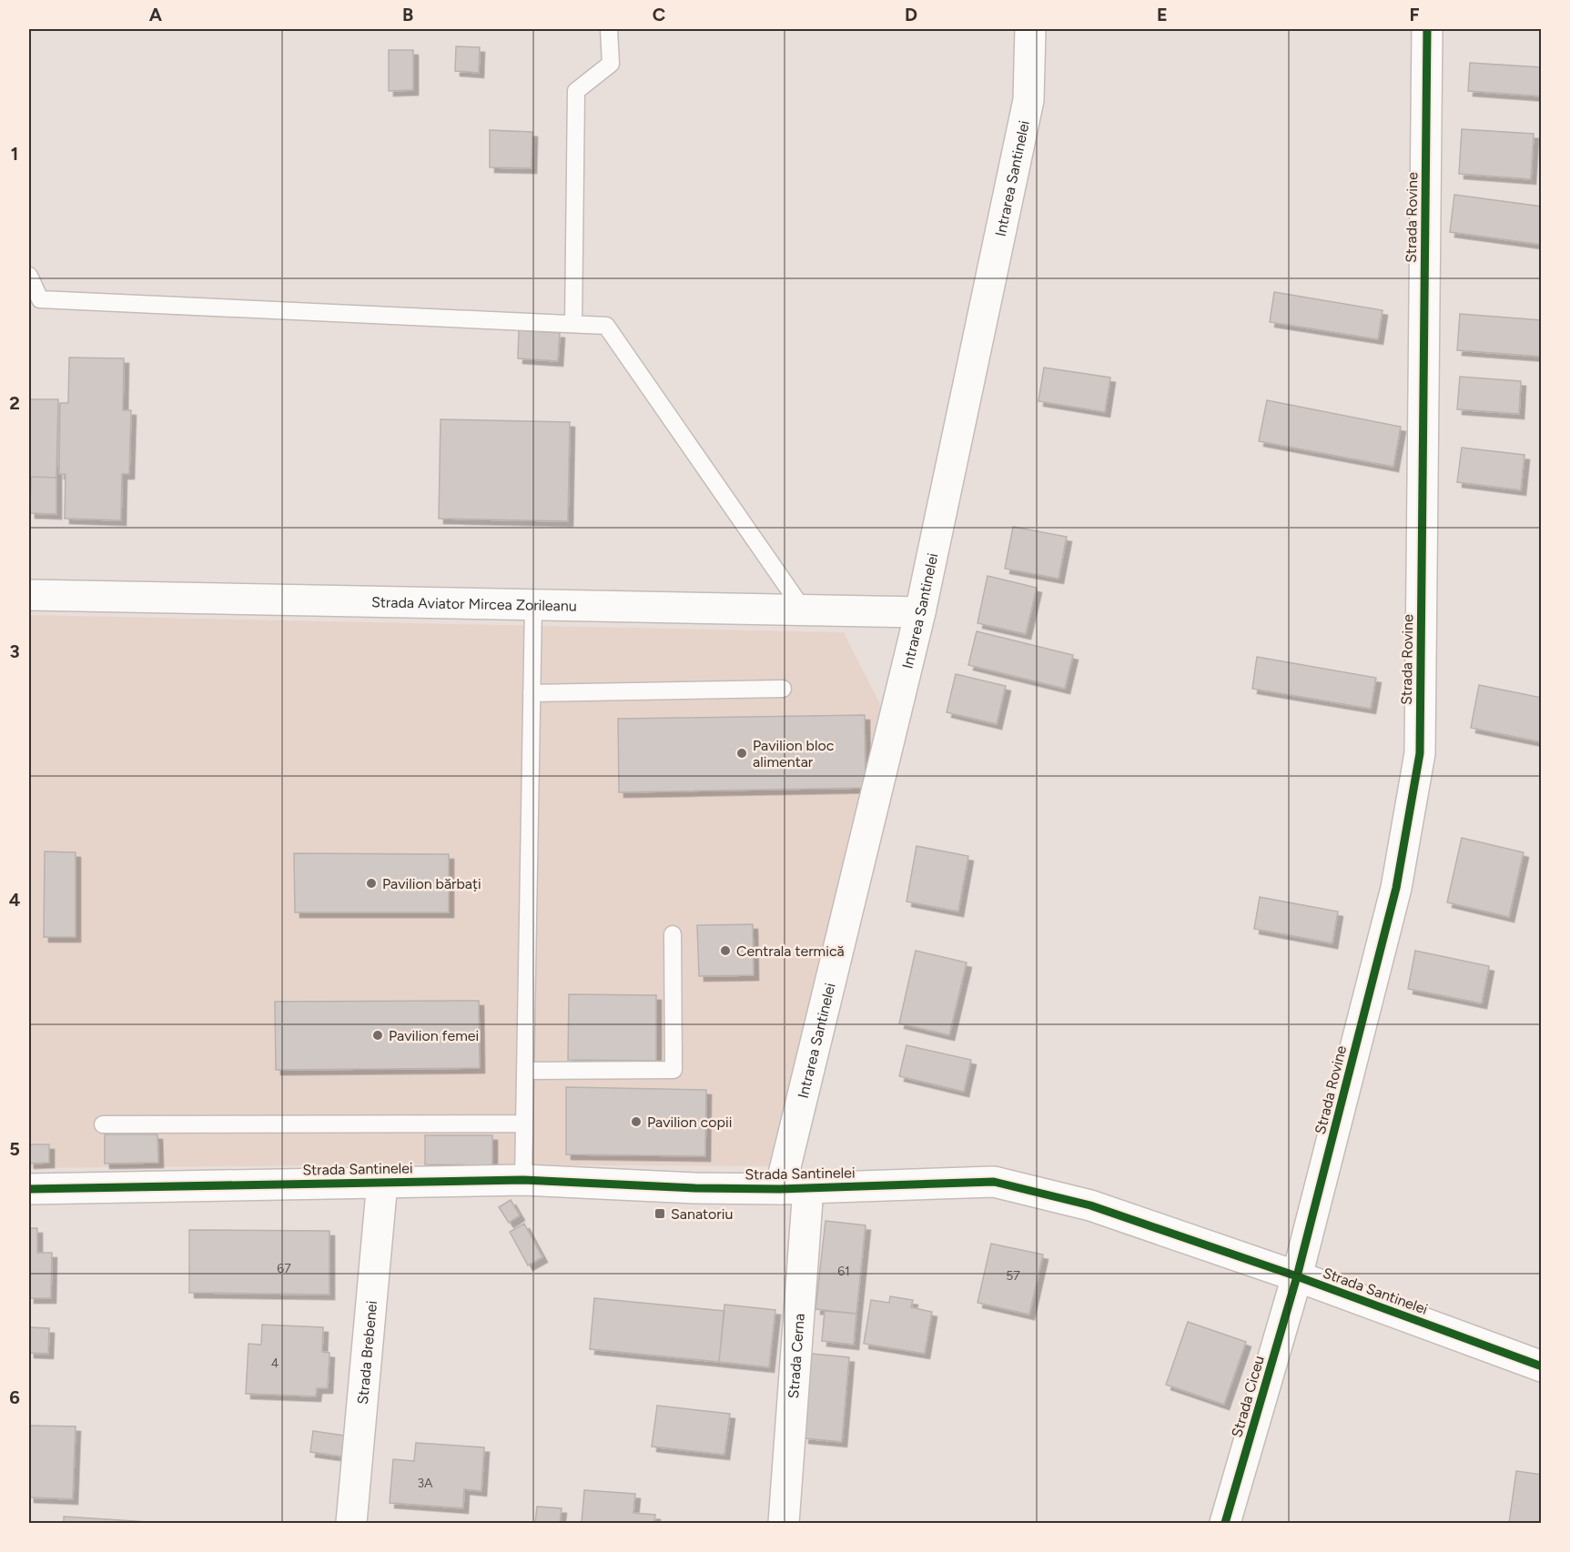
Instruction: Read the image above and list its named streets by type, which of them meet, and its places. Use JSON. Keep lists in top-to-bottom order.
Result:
{
  "streets": {
    "street": [
      "Intrarea Santinelei",
      "Strada Rovine",
      "Strada Aviator Mircea Zorileanu",
      "Strada Santinelei",
      "Strada Brebenei",
      "Strada Cerna",
      "Strada Ciceu"
    ]
  },
  "crossings": [
    ["Intrarea Santinelei", "Strada Aviator Mircea Zorileanu"],
    ["Intrarea Santinelei", "Strada Santinelei"],
    ["Intrarea Santinelei", "Strada Cerna"],
    ["Strada Rovine", "Strada Santinelei"],
    ["Strada Rovine", "Strada Ciceu"],
    ["Strada Santinelei", "Strada Brebenei"],
    ["Strada Santinelei", "Strada Cerna"],
    ["Strada Santinelei", "Strada Ciceu"]
  ],
  "places": {
    "other": [
      "Pavilion bloc alimentar",
      "Pavilion bărbați",
      "Centrala termică",
      "Pavilion femei",
      "Pavilion copii"
    ],
    "transit": ["Sanatoriu"]
  },
  "house_numbers": [
    "67",
    "61",
    "57",
    "4",
    "3A"
  ],
  "grid": {
    "columns": [
      "A",
      "B",
      "C",
      "D",
      "E",
      "F"
    ],
    "rows": [
      "1",
      "2",
      "3",
      "4",
      "5",
      "6"
    ]
  }
}
